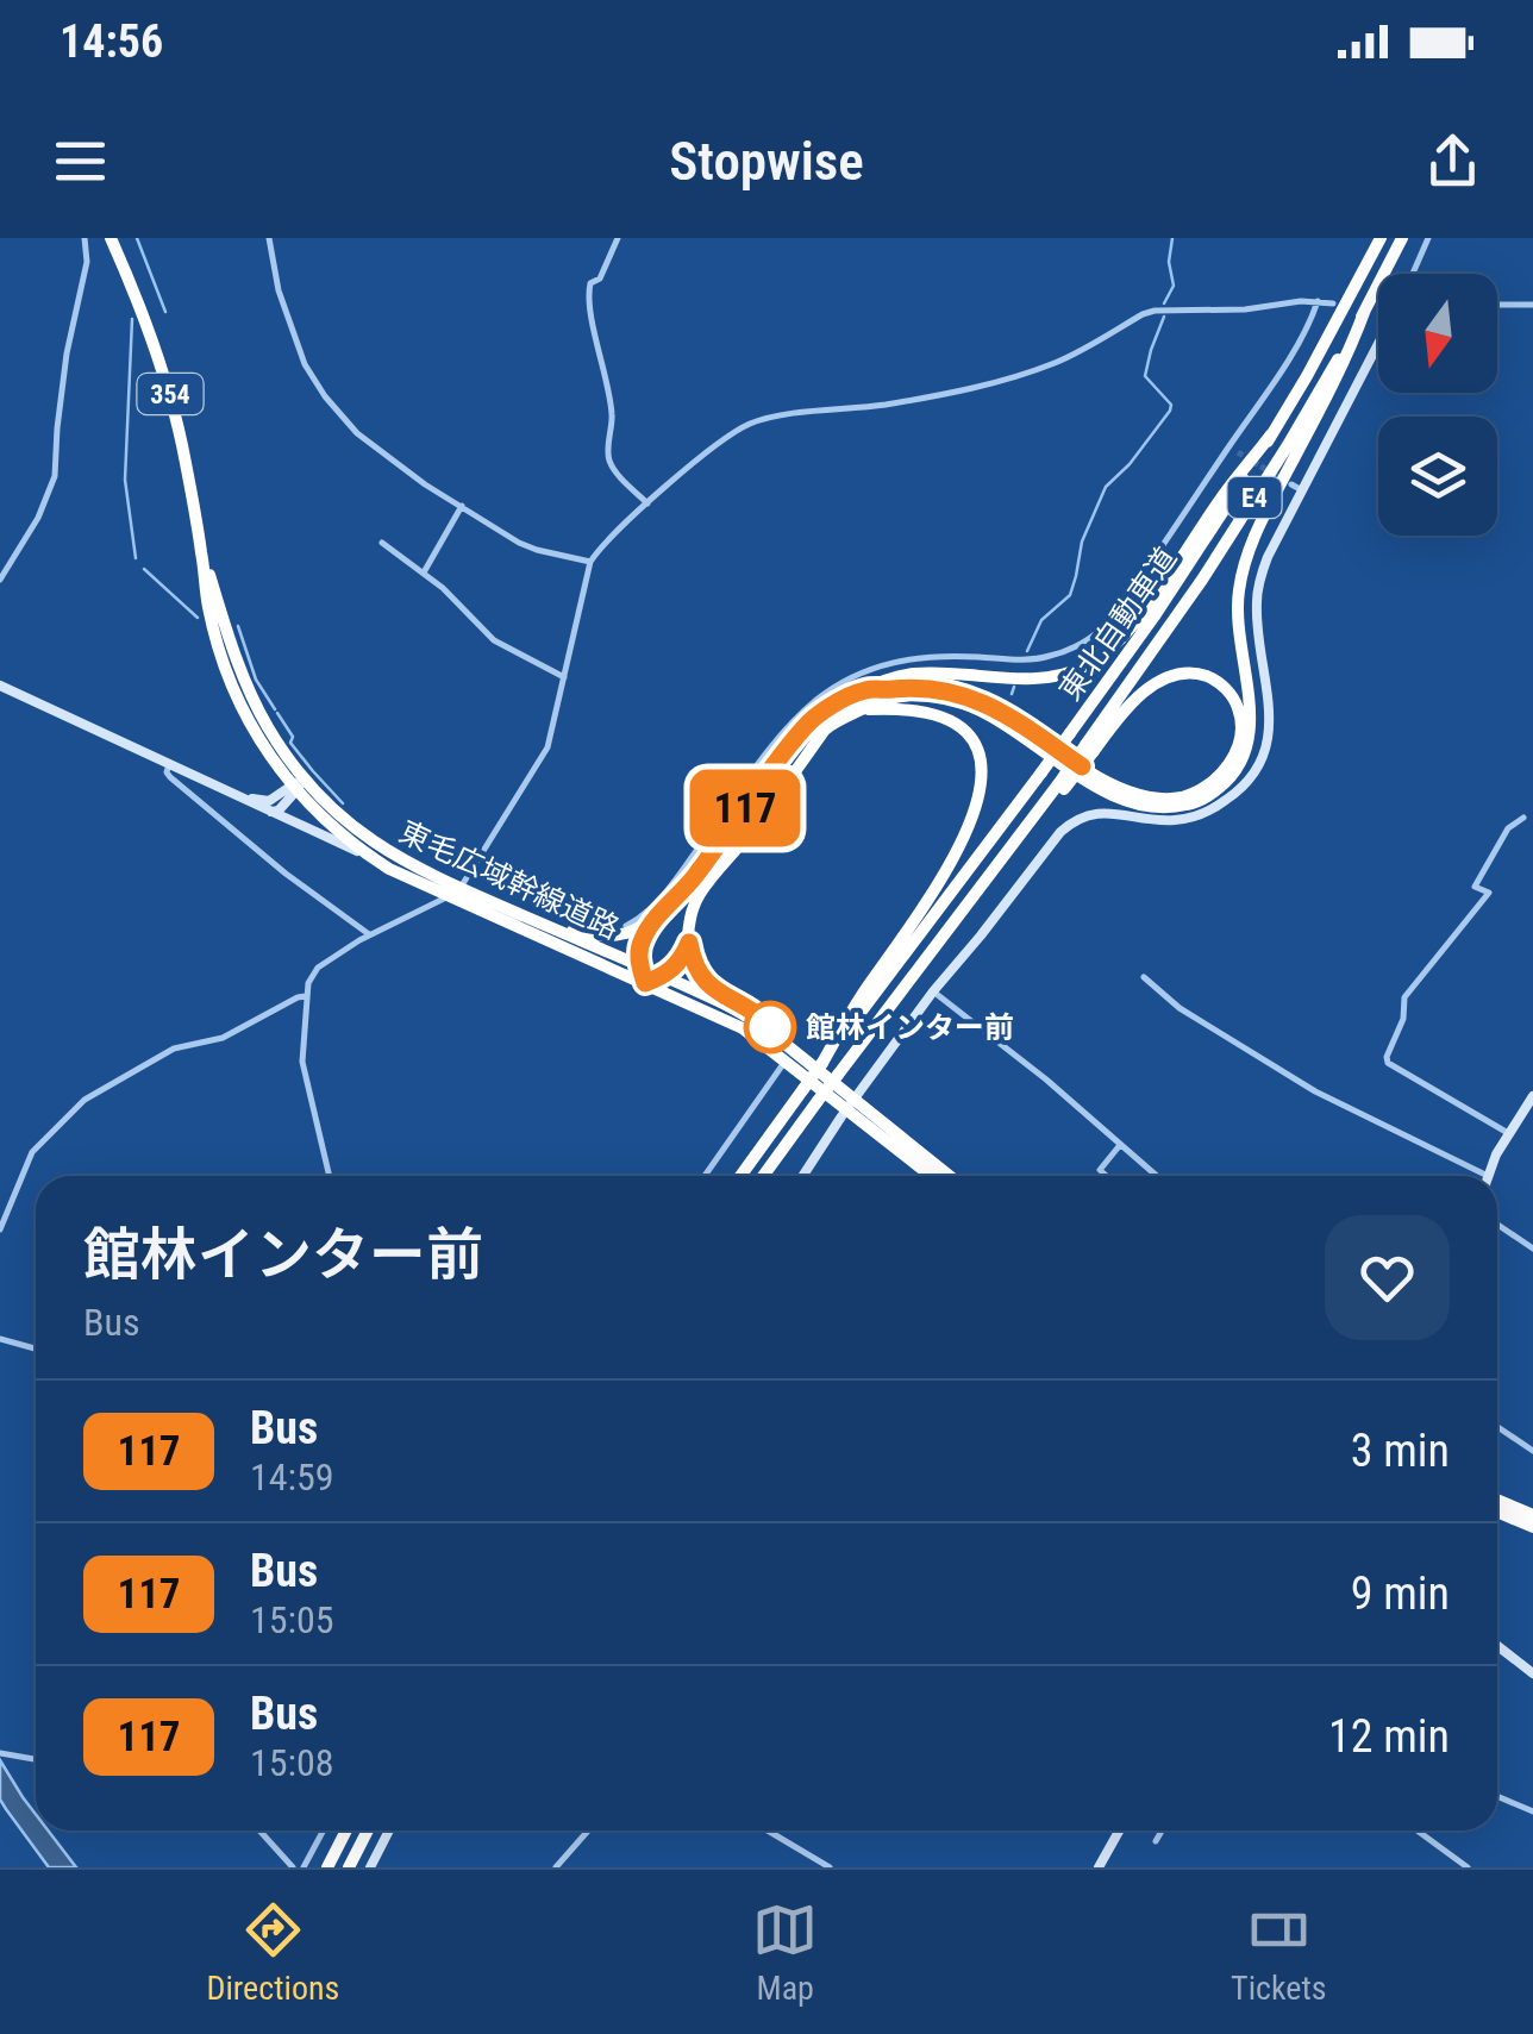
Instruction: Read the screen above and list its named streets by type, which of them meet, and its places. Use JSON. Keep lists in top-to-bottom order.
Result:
{
  "streets": {
    "highway": [
      "354",
      "E4",
      "東北自動車道",
      "東毛広域幹線道路"
    ]
  },
  "places": ["館林インター前"],
  "lines": ["bus line 117"],
  "north": "bottom",
  "page": {
    "status": "14:56",
    "header": "Stopwise",
    "on_map": "117",
    "heading": ["館林インター前", "Bus"],
    "list": [
      {
        "mark": "117",
        "name": "Bus",
        "note": "14:59",
        "value": "3 min"
      },
      {
        "mark": "117",
        "name": "Bus",
        "note": "15:05",
        "value": "9 min"
      },
      {
        "mark": "117",
        "name": "Bus",
        "note": "15:08",
        "value": "12 min"
      }
    ],
    "tabs": ["Directions", "Map", "Tickets"]
  }
}
